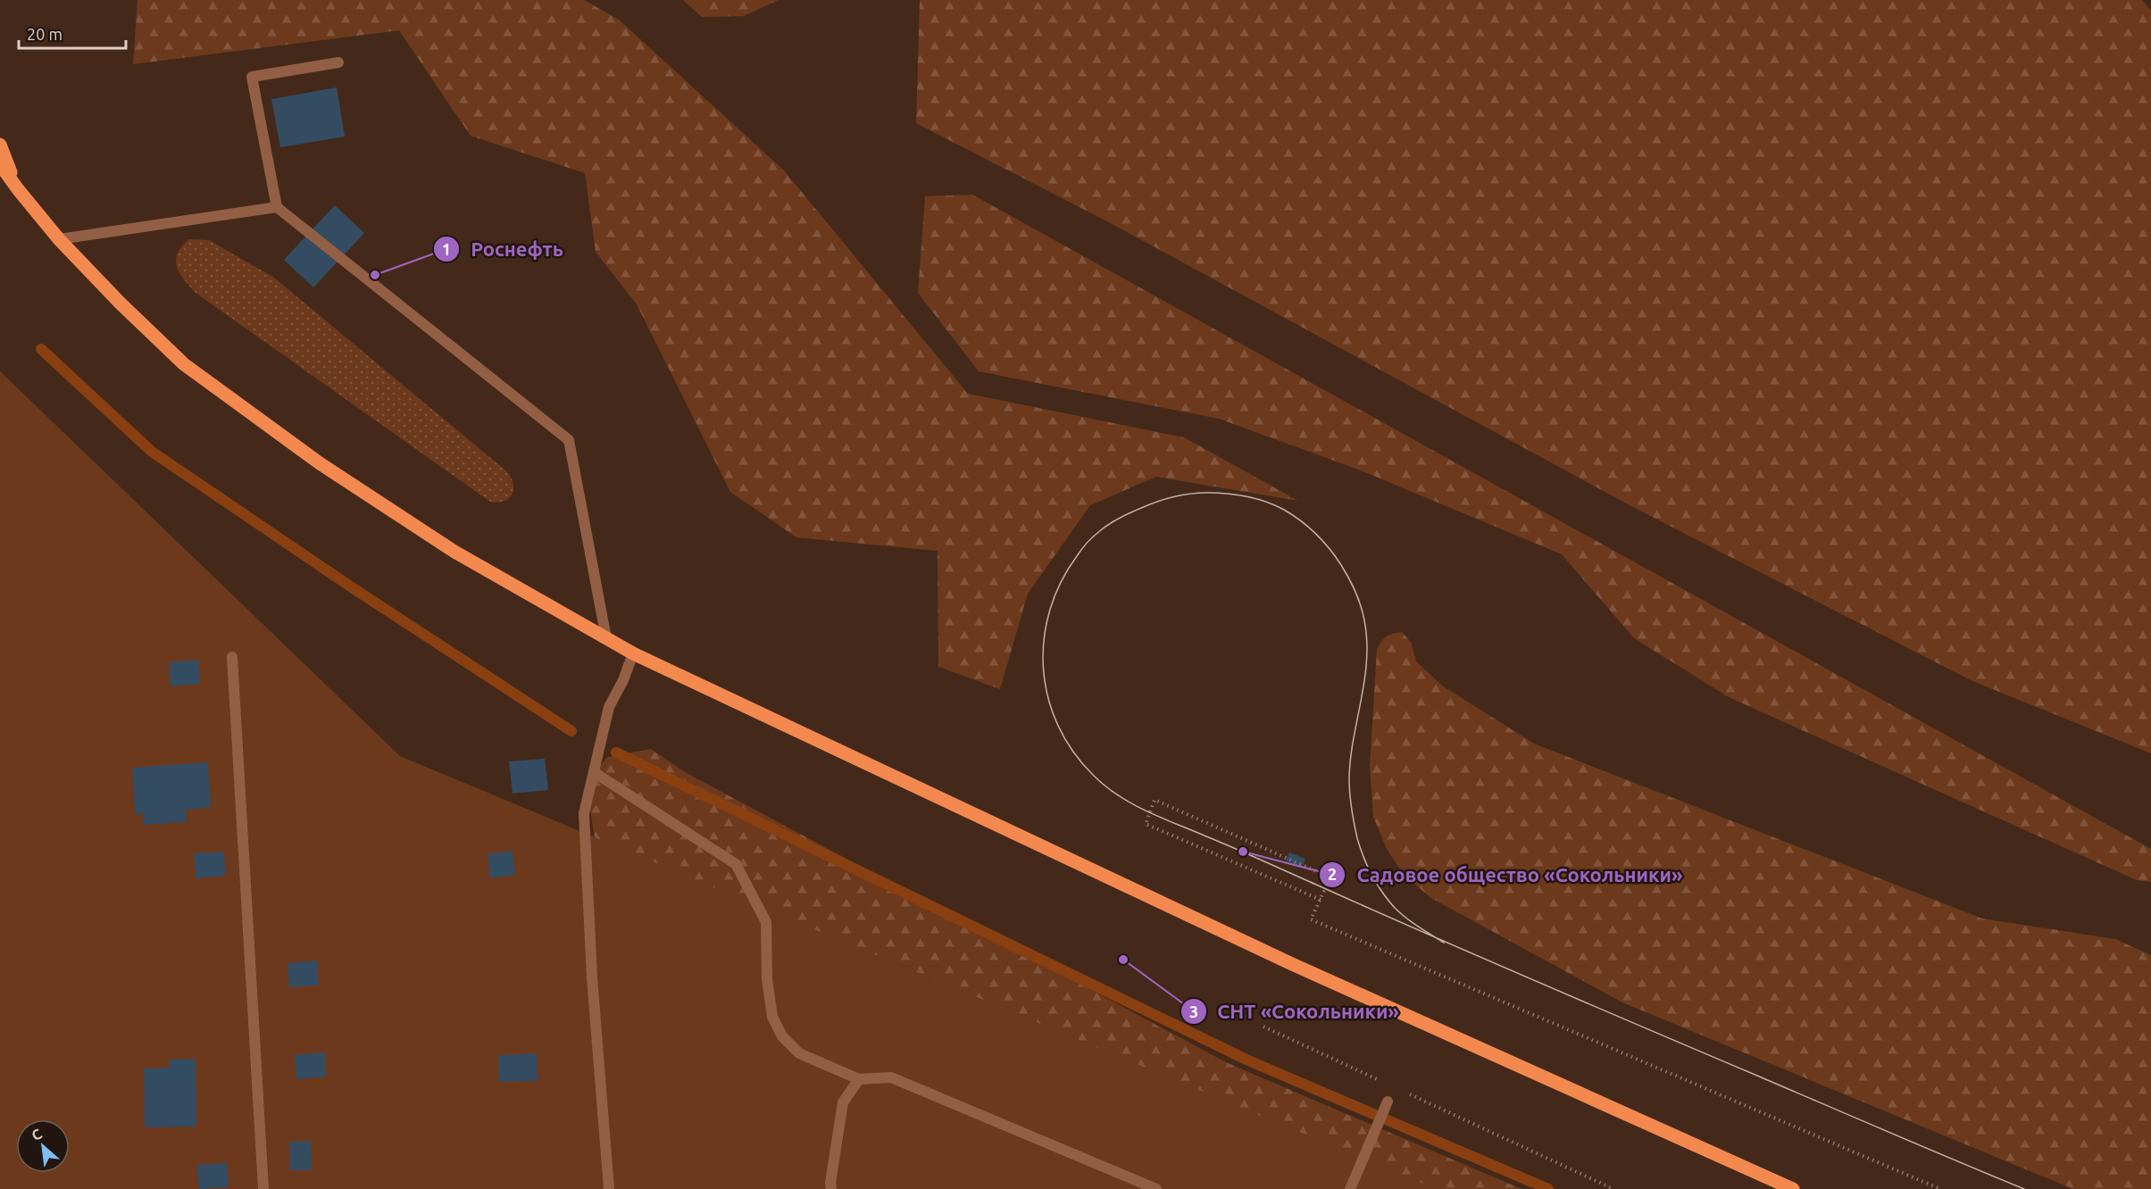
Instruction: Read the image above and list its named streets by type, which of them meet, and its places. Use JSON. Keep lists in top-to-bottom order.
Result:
{
  "places": ["Роснефть", "Садовое общество «Сокольники»", "СНТ «Сокольники»"],
  "scale_bar": "20 m",
  "north": "top left"
}
